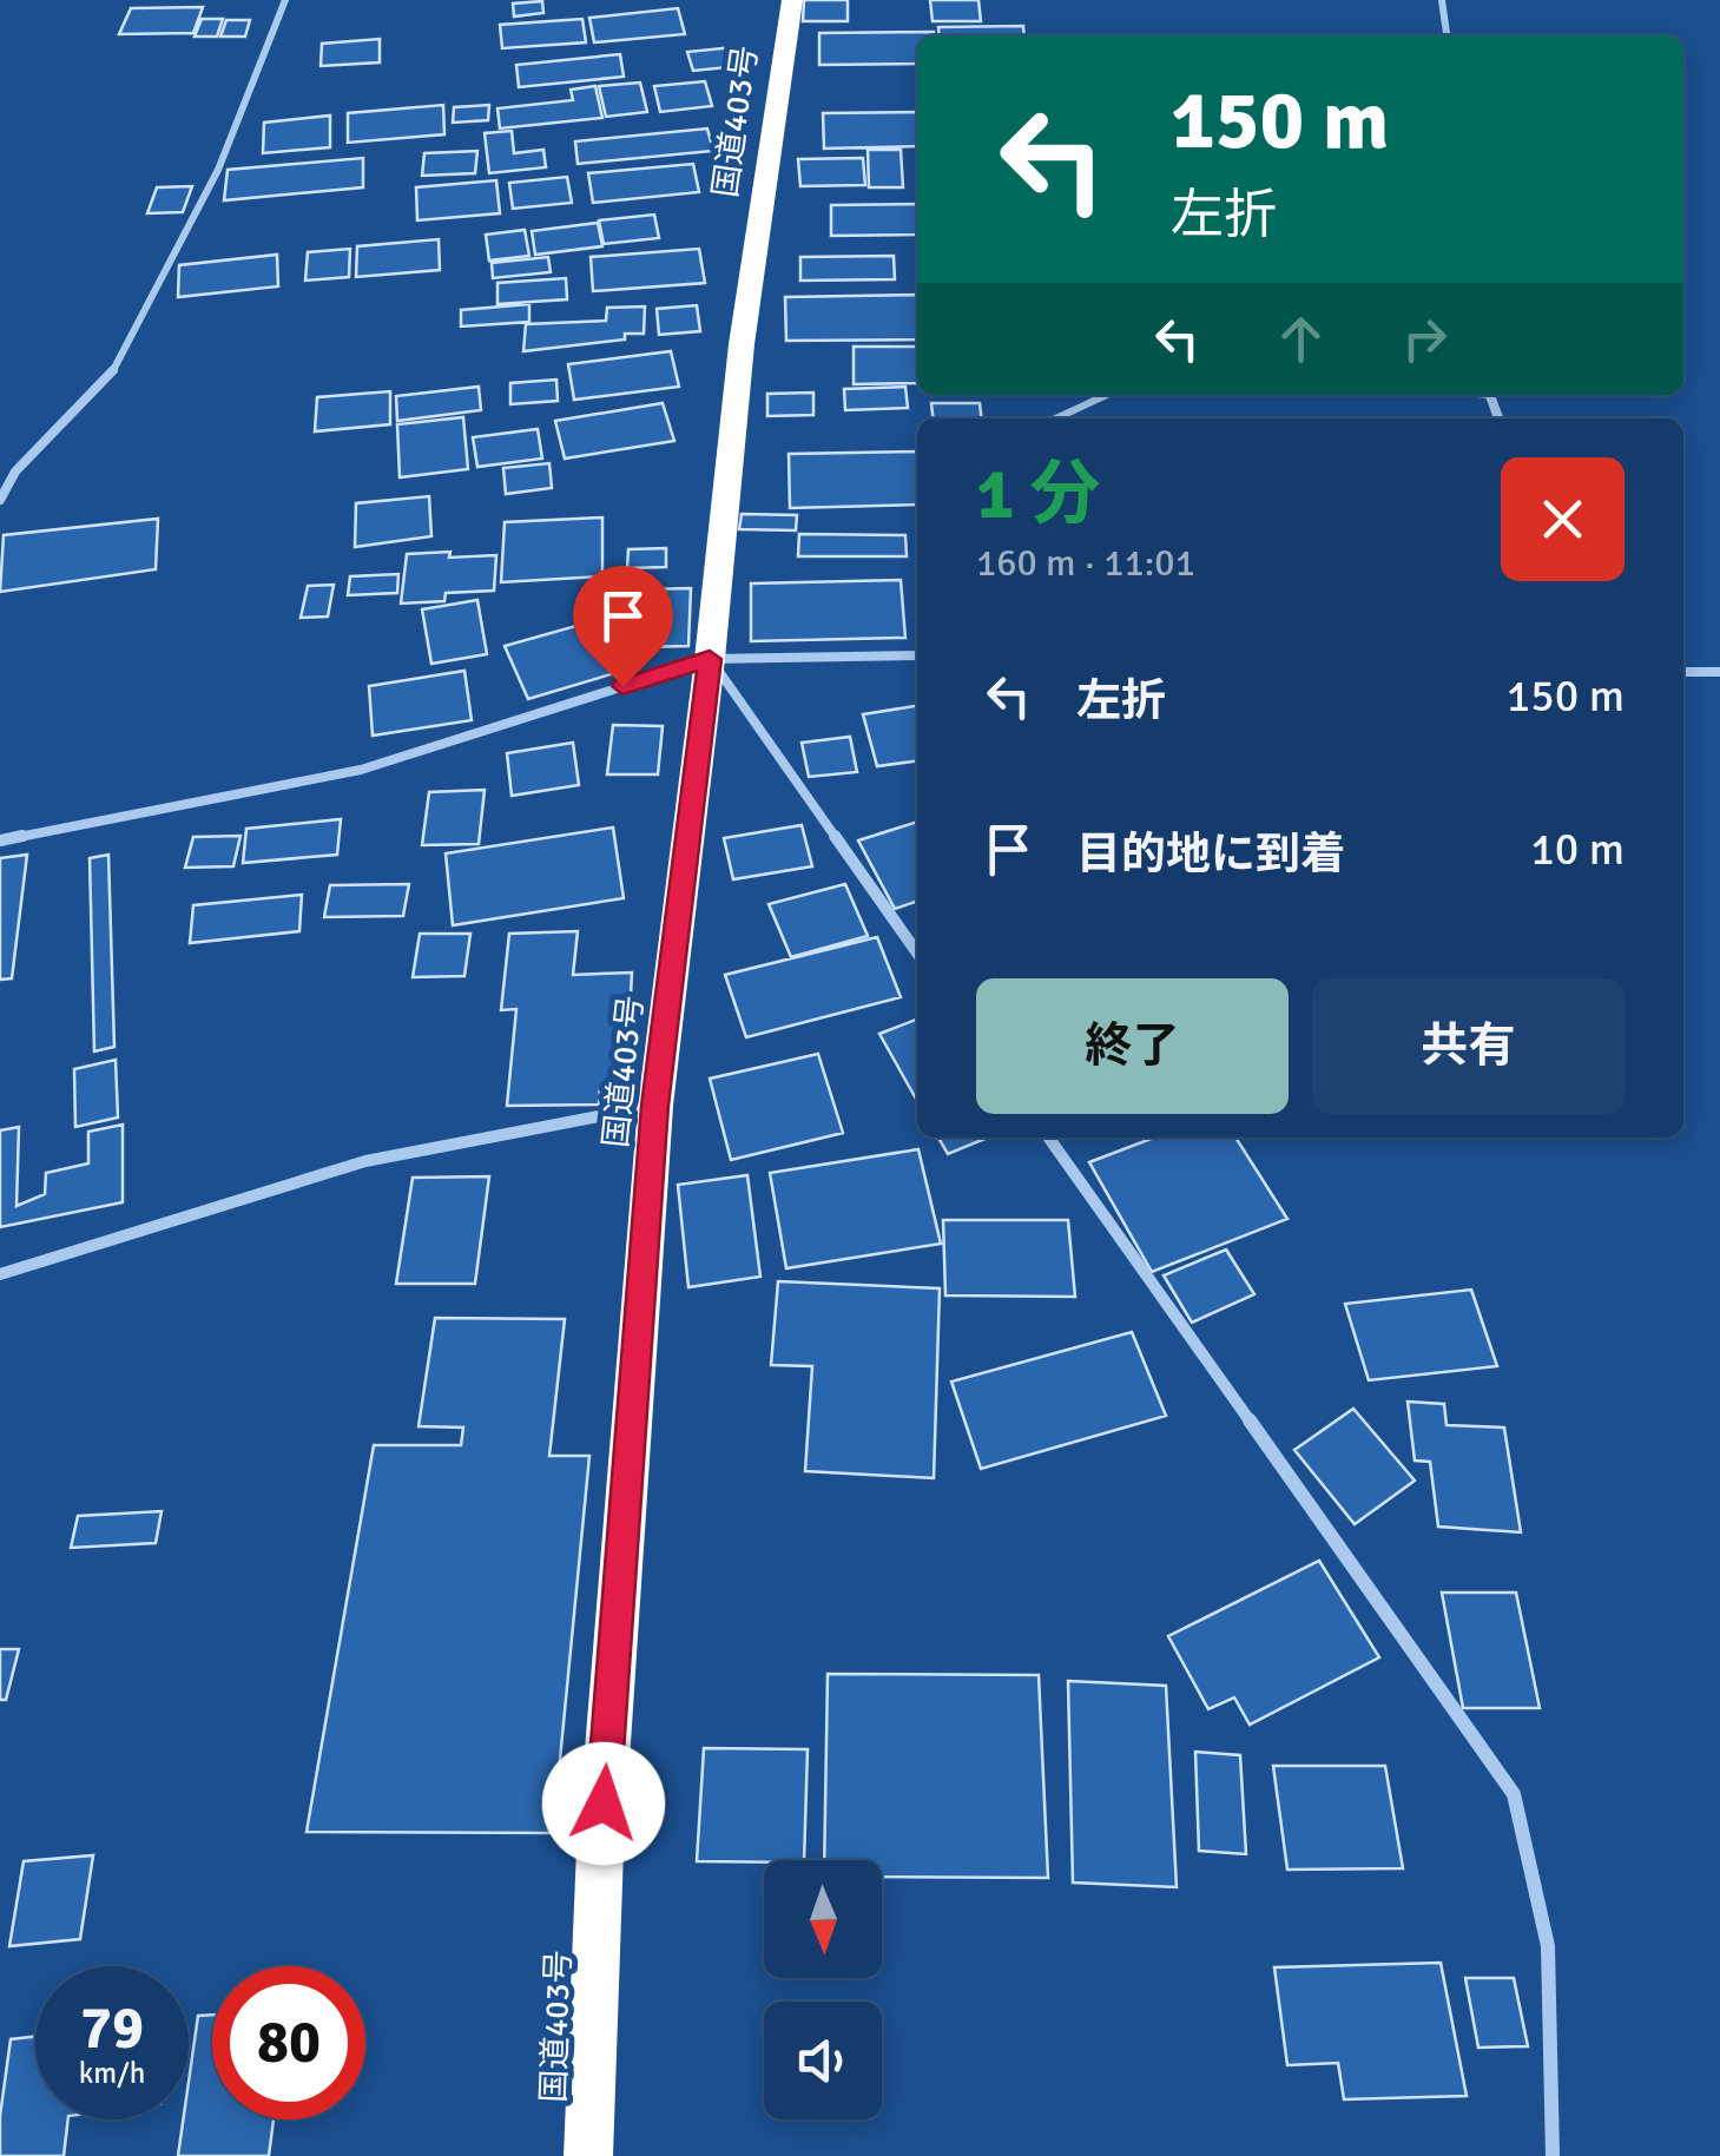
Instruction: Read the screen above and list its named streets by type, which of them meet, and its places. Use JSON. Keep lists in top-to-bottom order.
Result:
{
  "streets": {
    "highway": ["国道403号"]
  },
  "north": "bottom",
  "page": {
    "turn": ["150 m", "左折"],
    "heading": ["1 分", "160 m · 11:01"],
    "list": [
      {
        "name": "左折",
        "value": "150 m"
      },
      {
        "name": "目的地に到着",
        "value": "10 m"
      }
    ],
    "buttons": ["終了", "共有"],
    "speed": "79 km/h",
    "limit": "80"
  }
}
